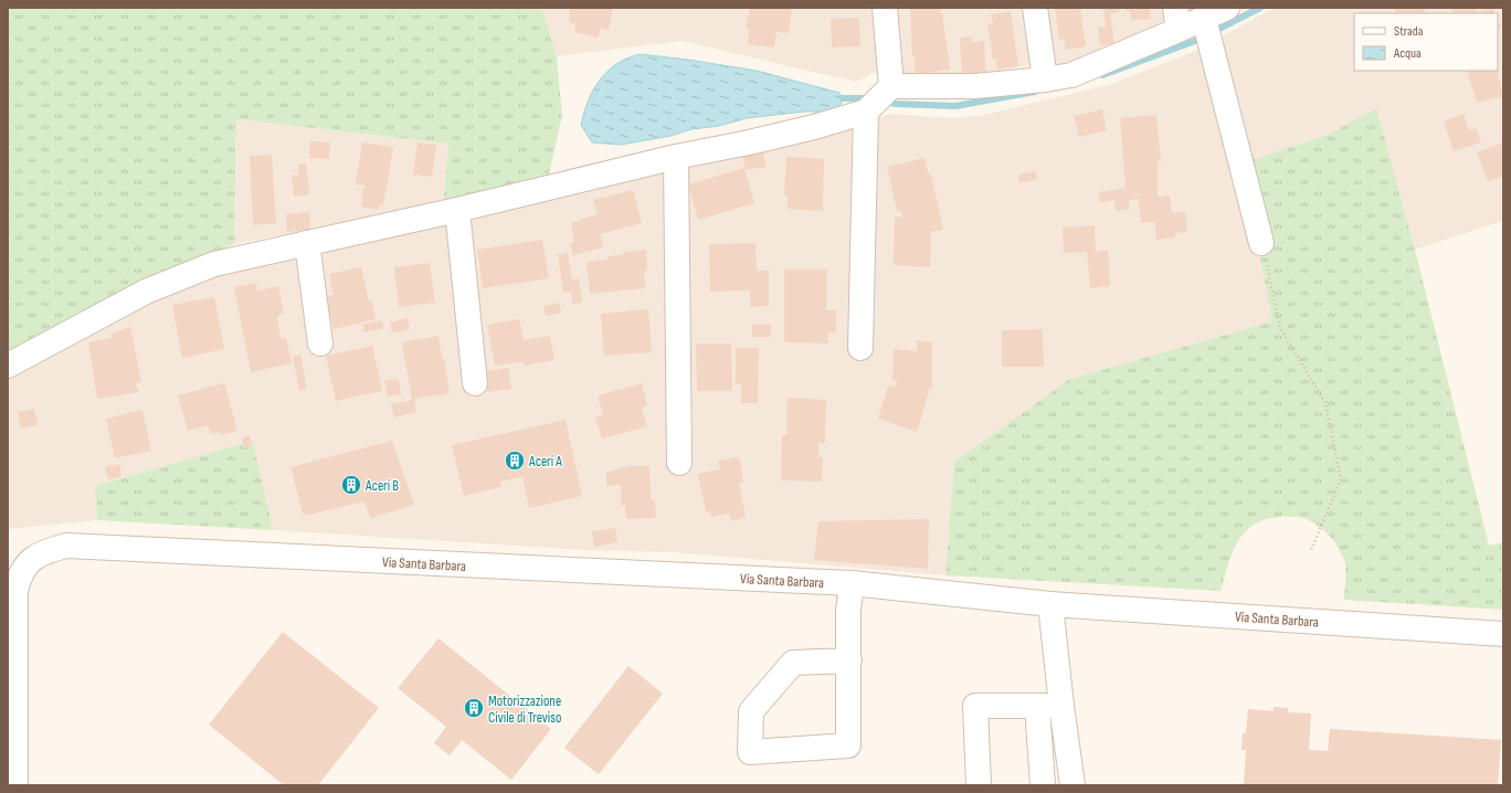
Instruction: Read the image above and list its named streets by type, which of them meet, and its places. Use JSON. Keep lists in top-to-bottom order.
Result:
{
  "streets": {
    "street": ["Via Santa Barbara"]
  },
  "places": {
    "building": ["Aceri A", "Aceri B", "Motorizzazione Civile di Treviso"]
  },
  "legend": ["Strada", "Acqua"]
}
